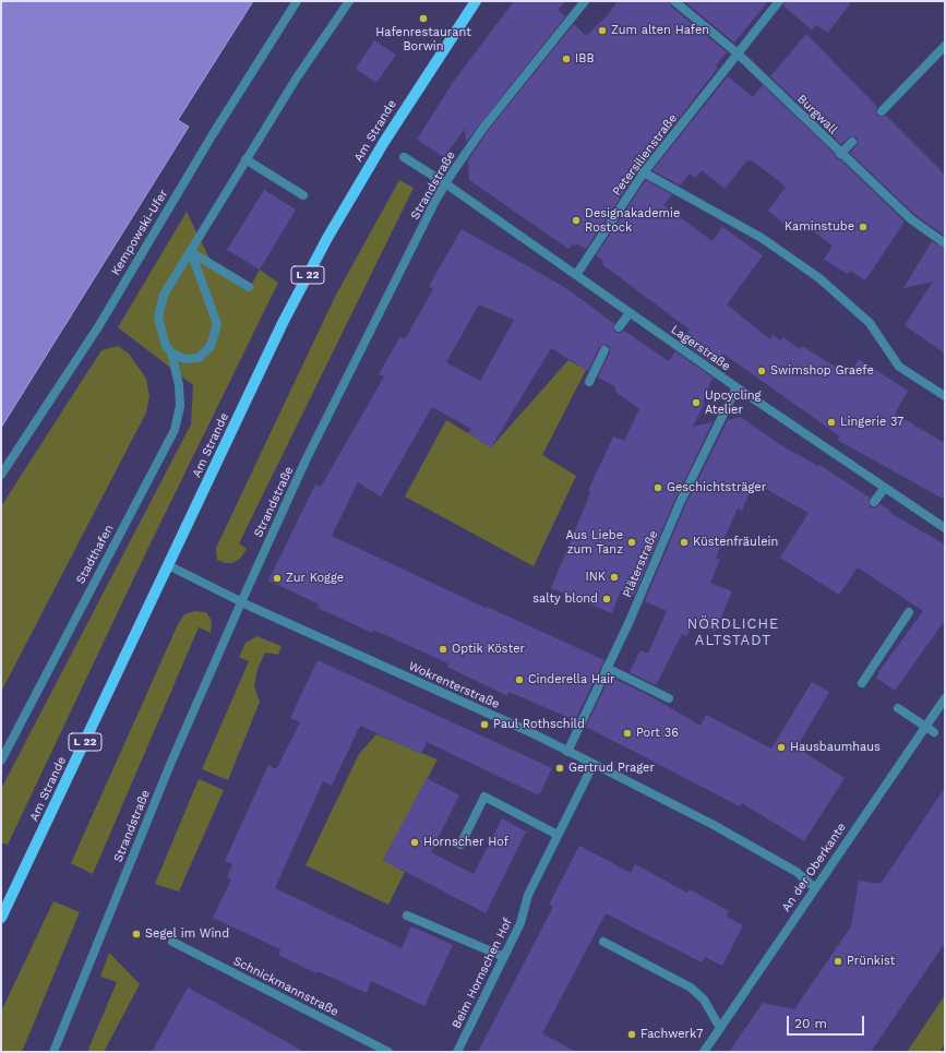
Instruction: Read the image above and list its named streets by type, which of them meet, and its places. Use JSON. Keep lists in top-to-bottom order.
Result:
{
  "streets": {
    "main road": ["Am Strande", "L 22"],
    "street": [
      "Burgwall",
      "Petersilienstraße",
      "Strandstraße",
      "Kempowski-Ufer",
      "Lagerstraße",
      "Stadthafen",
      "Pläterstraße",
      "Wokrenterstraße",
      "An der Oberkante",
      "Beim Hornschen Hof",
      "Schnickmannstraße"
    ]
  },
  "crossings": [
    ["Burgwall", "Petersilienstraße"],
    ["Am Strande", "Wokrenterstraße"],
    ["Petersilienstraße", "Lagerstraße"],
    ["Strandstraße", "Lagerstraße"],
    ["Strandstraße", "Wokrenterstraße"],
    ["Lagerstraße", "Pläterstraße"],
    ["Pläterstraße", "Wokrenterstraße"],
    ["Wokrenterstraße", "An der Oberkante"],
    ["Wokrenterstraße", "Beim Hornschen Hof"]
  ],
  "districts": ["NÖRDLICHE ALTSTADT"],
  "places": [
    "Hafenrestaurant Borwin",
    "Zum alten Hafen",
    "IBB",
    "Designakademie Rostock",
    "Kaminstube",
    "Swimshop Graefe",
    "Upcycling Atelier",
    "Lingerie 37",
    "Geschichtsträger",
    "Aus Liebe zum Tanz",
    "Küstenfräulein",
    "INK",
    "Zur Kogge",
    "salty blond",
    "Optik Köster",
    "Cinderella Hair",
    "Paul Rothschild",
    "Port 36",
    "Hausbaumhaus",
    "Gertrud Prager",
    "Hornscher Hof",
    "Segel im Wind",
    "Prünkist",
    "Fachwerk7"
  ],
  "scale_bar": "20 m"
}
